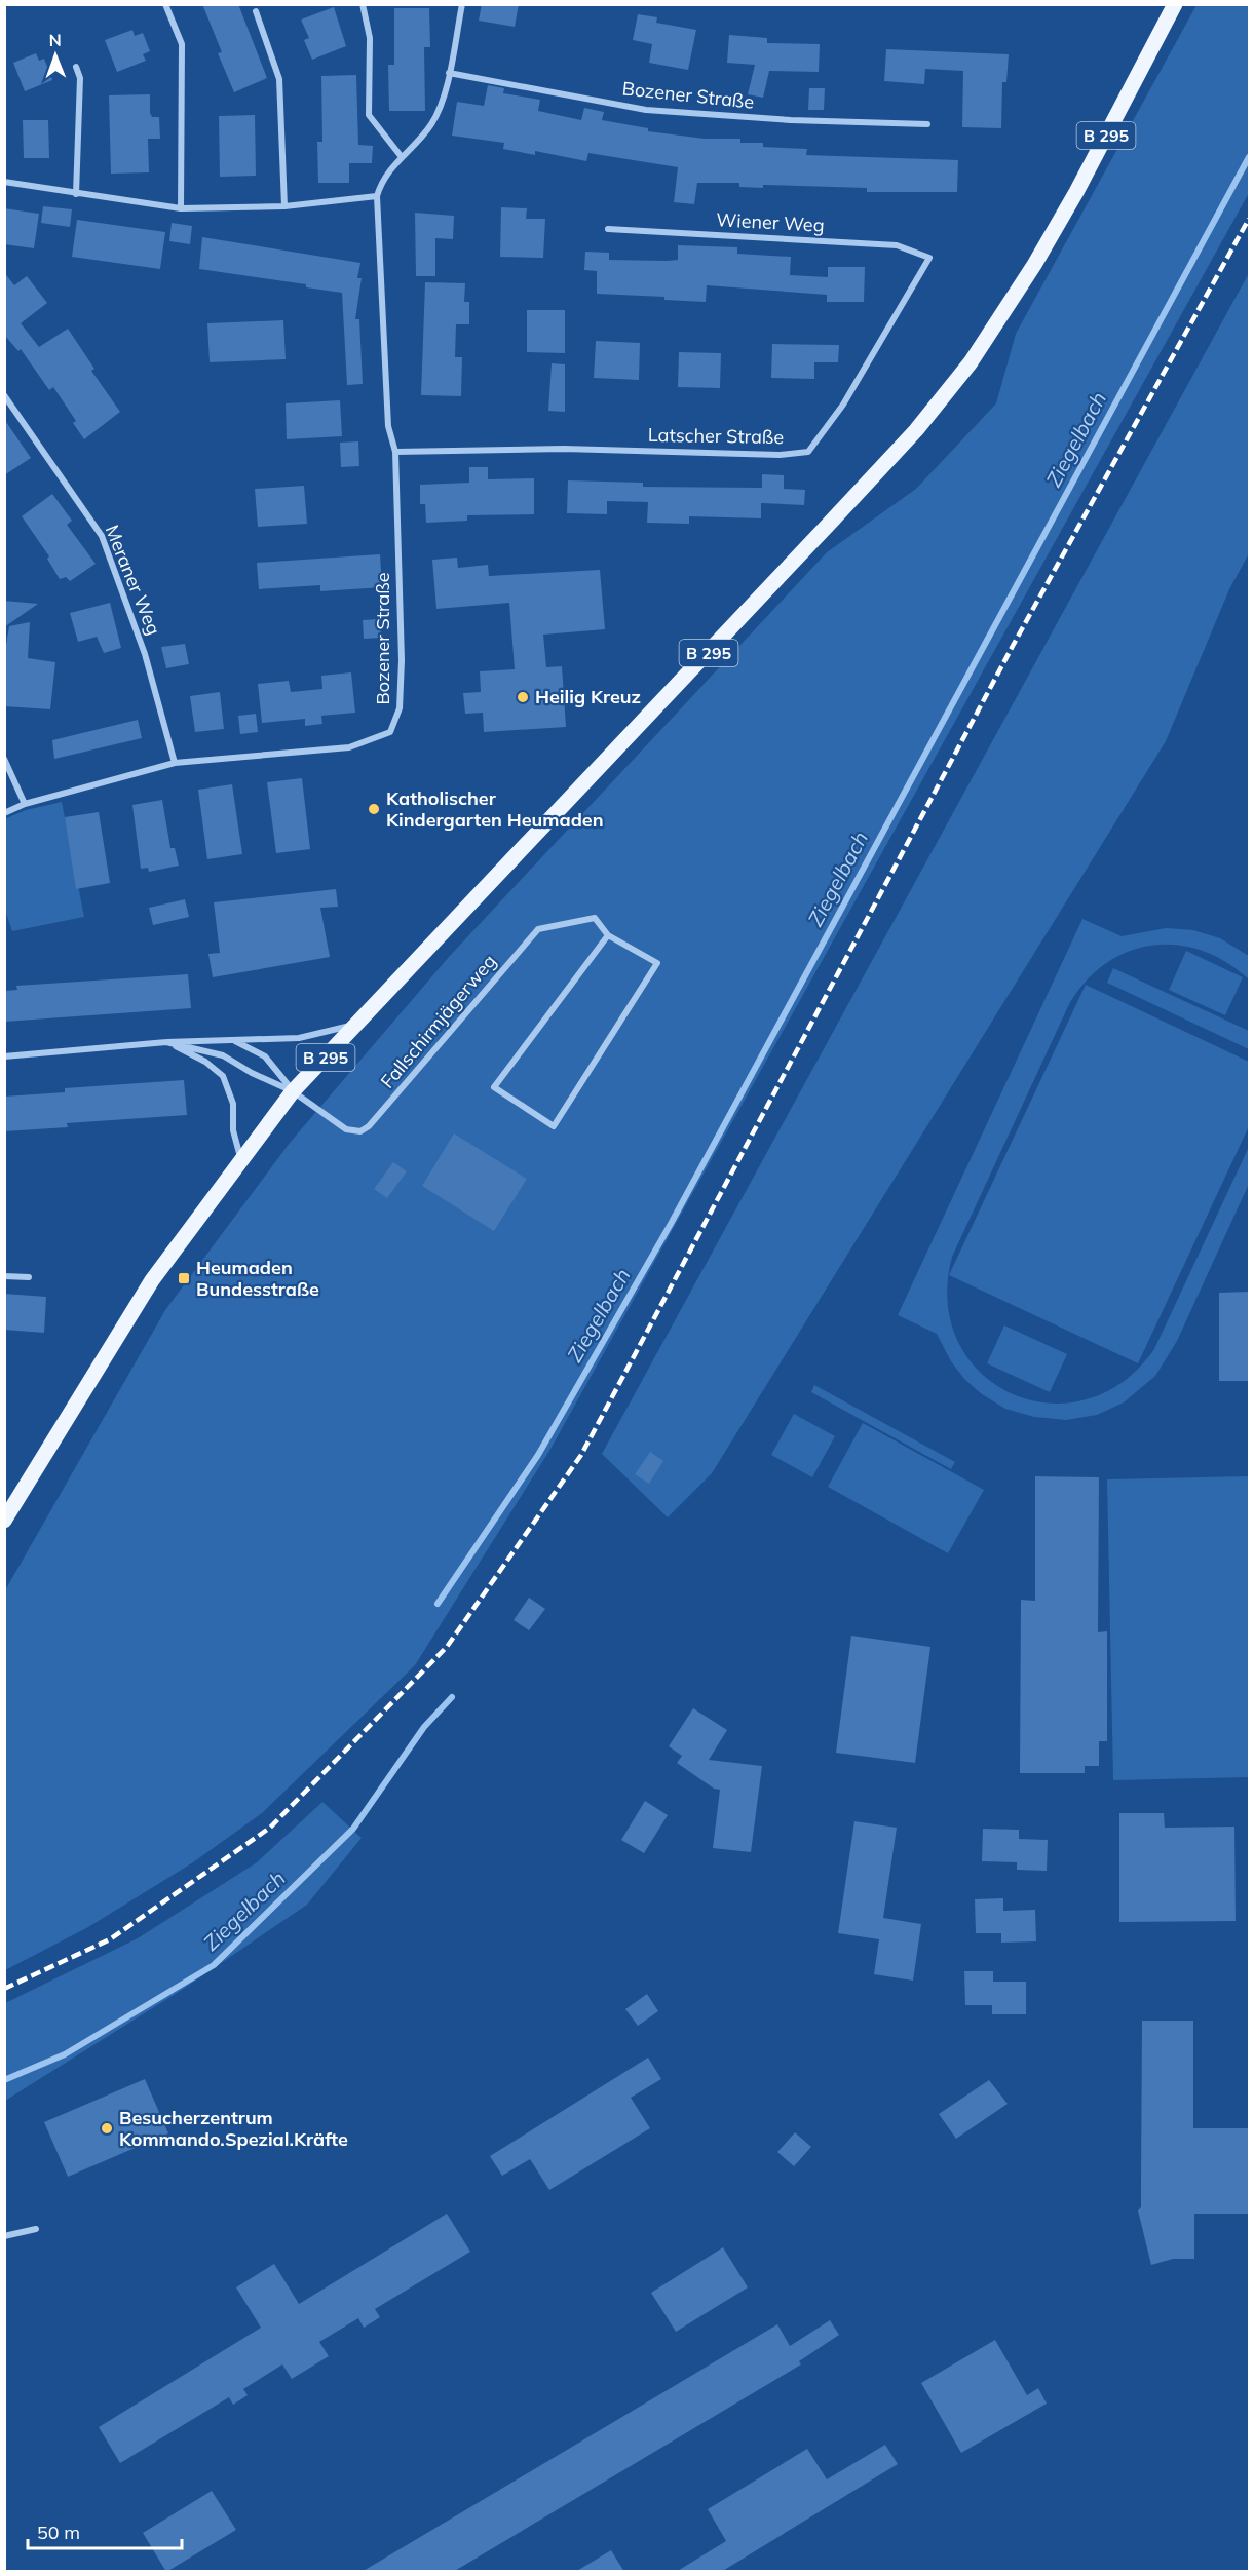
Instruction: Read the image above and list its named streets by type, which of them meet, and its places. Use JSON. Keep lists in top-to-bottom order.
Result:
{
  "streets": {
    "main road": ["B 295"],
    "street": [
      "Bozener Straße",
      "Wiener Weg",
      "Latscher Straße",
      "Meraner Weg",
      "Fallschirmjägerweg"
    ]
  },
  "crossings": [
    ["Bozener Straße", "Latscher Straße"],
    ["Bozener Straße", "Meraner Weg"],
    ["B 295", "Fallschirmjägerweg"],
    ["Wiener Weg", "Latscher Straße"]
  ],
  "water": ["Ziegelbach"],
  "places": {
    "other": ["Heilig Kreuz", "Katholischer Kindergarten Heumaden", "Besucherzentrum Kommando.Spezial.Kräfte"],
    "transit": ["Heumaden Bundesstraße"]
  },
  "scale_bar": "50 m",
  "north": "top"
}
